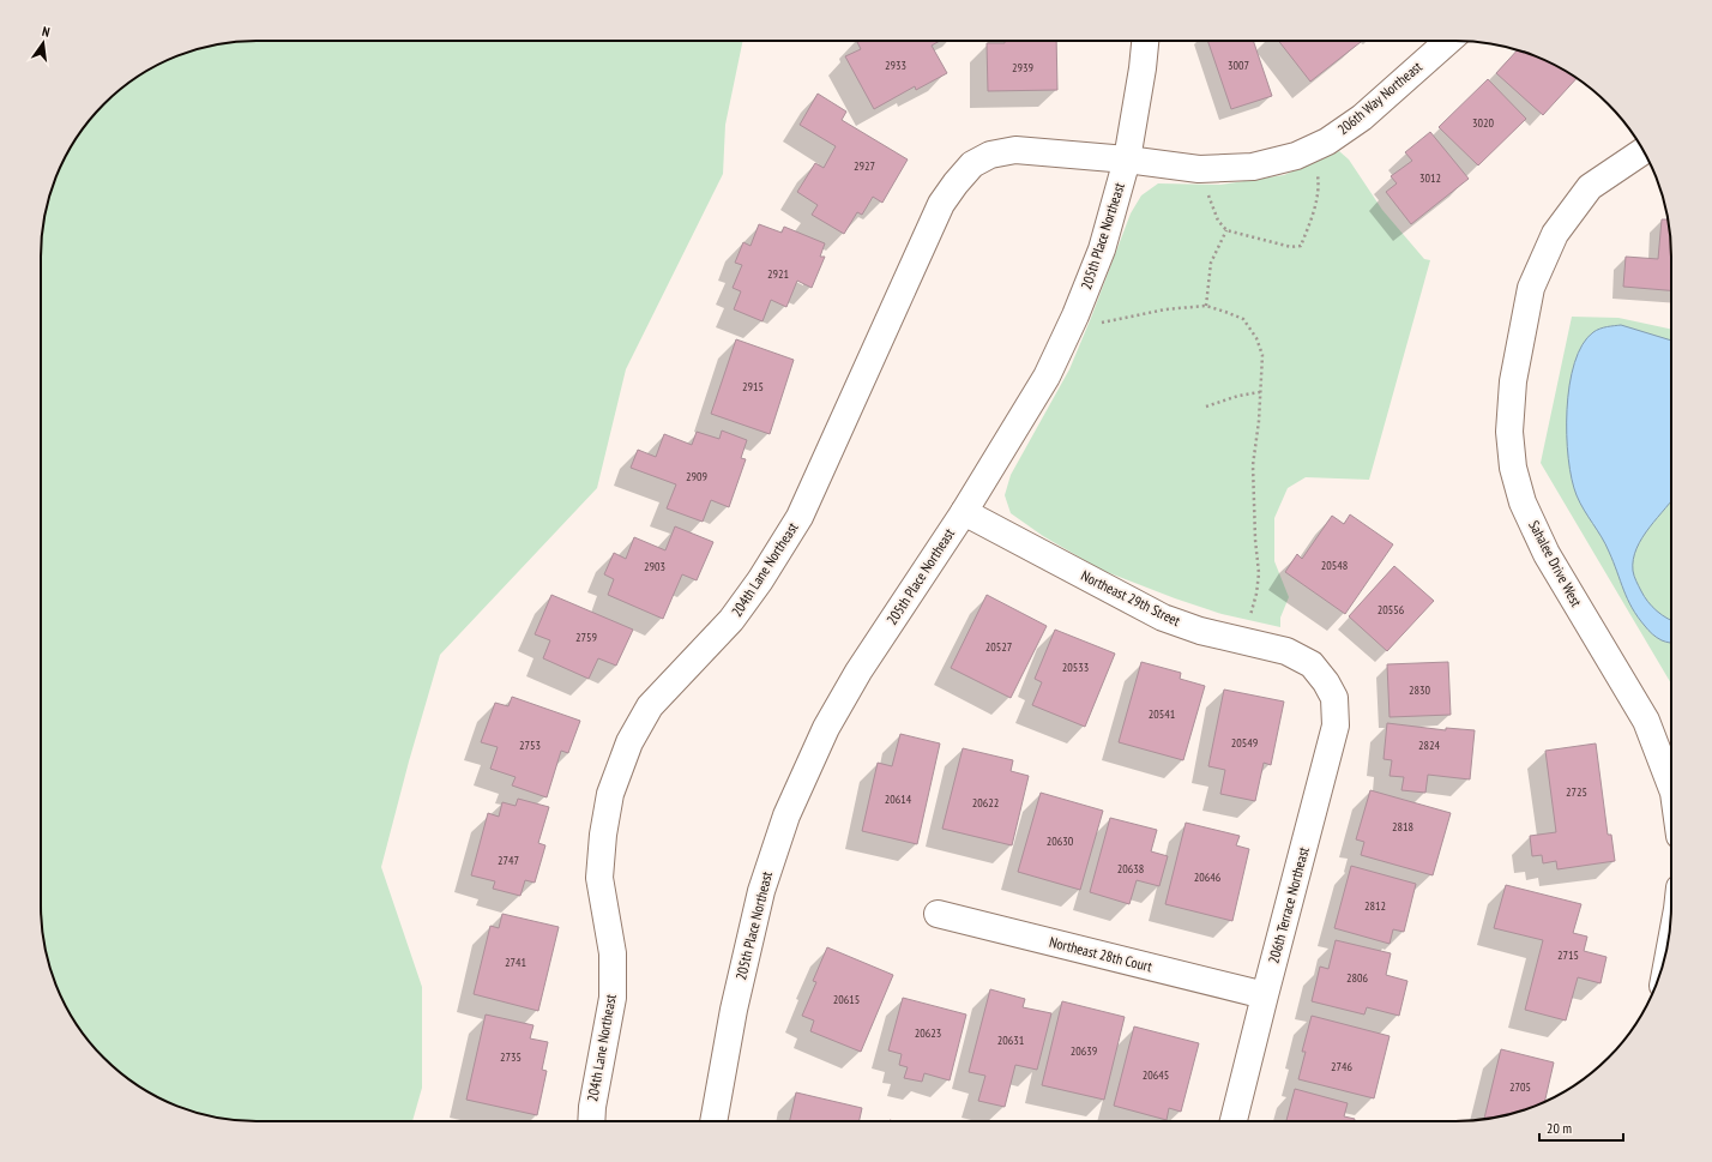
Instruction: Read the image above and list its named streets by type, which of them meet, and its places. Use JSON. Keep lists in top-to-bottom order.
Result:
{
  "streets": {
    "street": [
      "206th Way Northeast",
      "205th Place Northeast",
      "Sahalee Drive West",
      "204th Lane Northeast",
      "Northeast 29th Street",
      "206th Terrace Northeast",
      "Northeast 28th Court"
    ]
  },
  "crossings": [
    ["206th Way Northeast", "205th Place Northeast"],
    ["206th Way Northeast", "204th Lane Northeast"],
    ["205th Place Northeast", "204th Lane Northeast"],
    ["205th Place Northeast", "Northeast 29th Street"],
    ["Northeast 29th Street", "206th Terrace Northeast"],
    ["206th Terrace Northeast", "Northeast 28th Court"]
  ],
  "house_numbers": [
    "2933",
    "3007",
    "2939",
    "3020",
    "2927",
    "3012",
    "2921",
    "2915",
    "2909",
    "20548",
    "2903",
    "20556",
    "2759",
    "20527",
    "20533",
    "2830",
    "20541",
    "20549",
    "2753",
    "2824",
    "2725",
    "20614",
    "20622",
    "2818",
    "20630",
    "2747",
    "20638",
    "20646",
    "2812",
    "2715",
    "2741",
    "2806",
    "20615",
    "20623",
    "20631",
    "20639",
    "2735",
    "2746",
    "20645",
    "2705"
  ],
  "scale_bar": "20 m",
  "north": "top"
}
